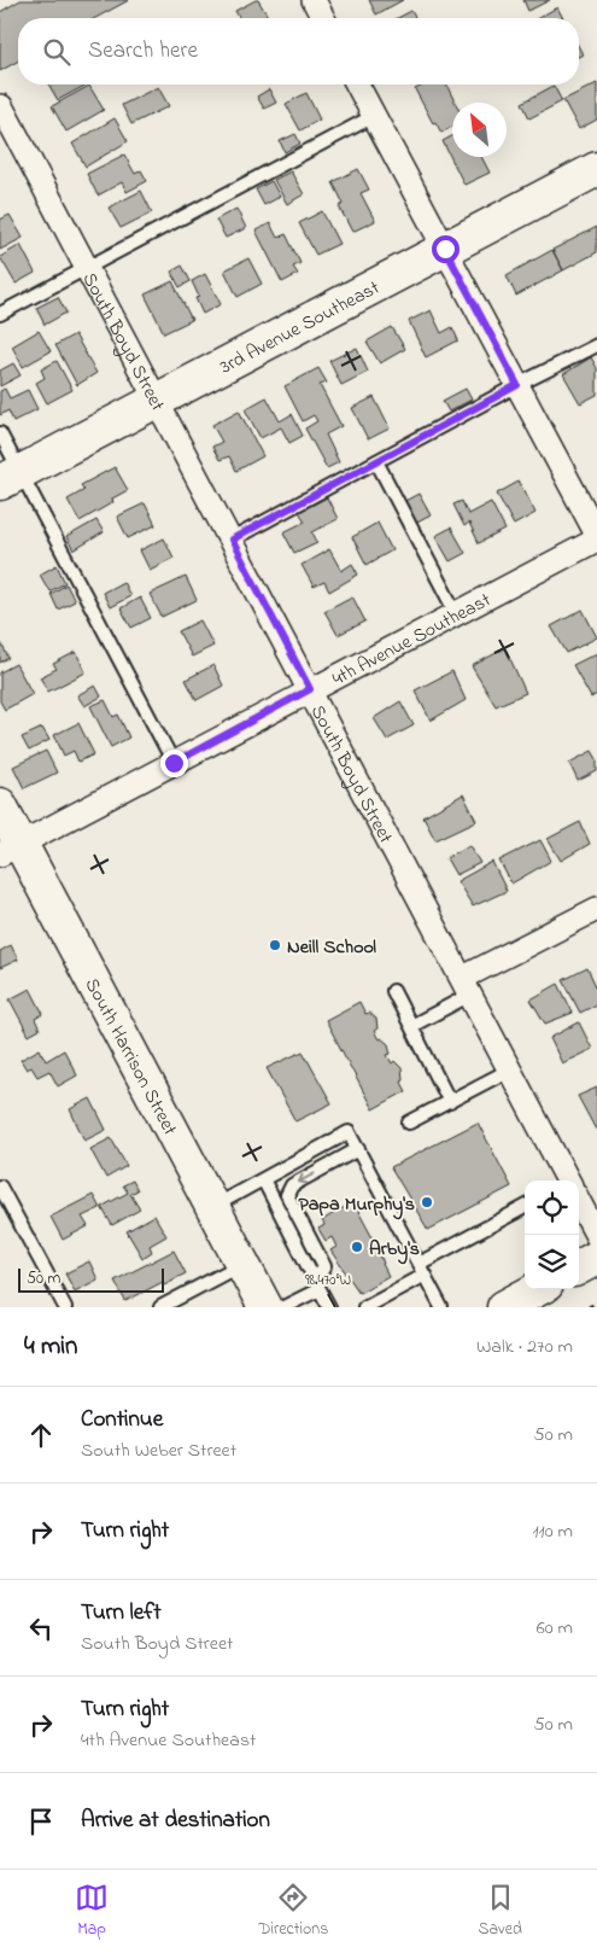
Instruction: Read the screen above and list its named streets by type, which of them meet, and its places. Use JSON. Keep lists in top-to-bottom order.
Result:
{
  "streets": {
    "main road": ["3rd Avenue Southeast", "South Harrison Street"],
    "street": ["South Boyd Street", "4th Avenue Southeast"]
  },
  "crossings": [
    ["3rd Avenue Southeast", "South Boyd Street"],
    ["South Boyd Street", "4th Avenue Southeast"],
    ["4th Avenue Southeast", "South Harrison Street"]
  ],
  "places": ["Neill School", "Papa Murphy's", "Arby's"],
  "scale_bar": "50 m",
  "north": "top left",
  "page": {
    "search": "Search here",
    "scale": "50 m",
    "heading": ["4 min", "Walk · 270 m"],
    "list": [
      ["Continue", "South Weber Street", "50 m"],
      ["Turn right", "110 m"],
      ["Turn left", "South Boyd Street", "60 m"],
      ["Turn right", "4th Avenue Southeast", "50 m"],
      "Arrive at destination"
    ],
    "nav": ["Map", "Directions", "Saved"]
  },
  "coordinates": ["98.470°W"]
}
